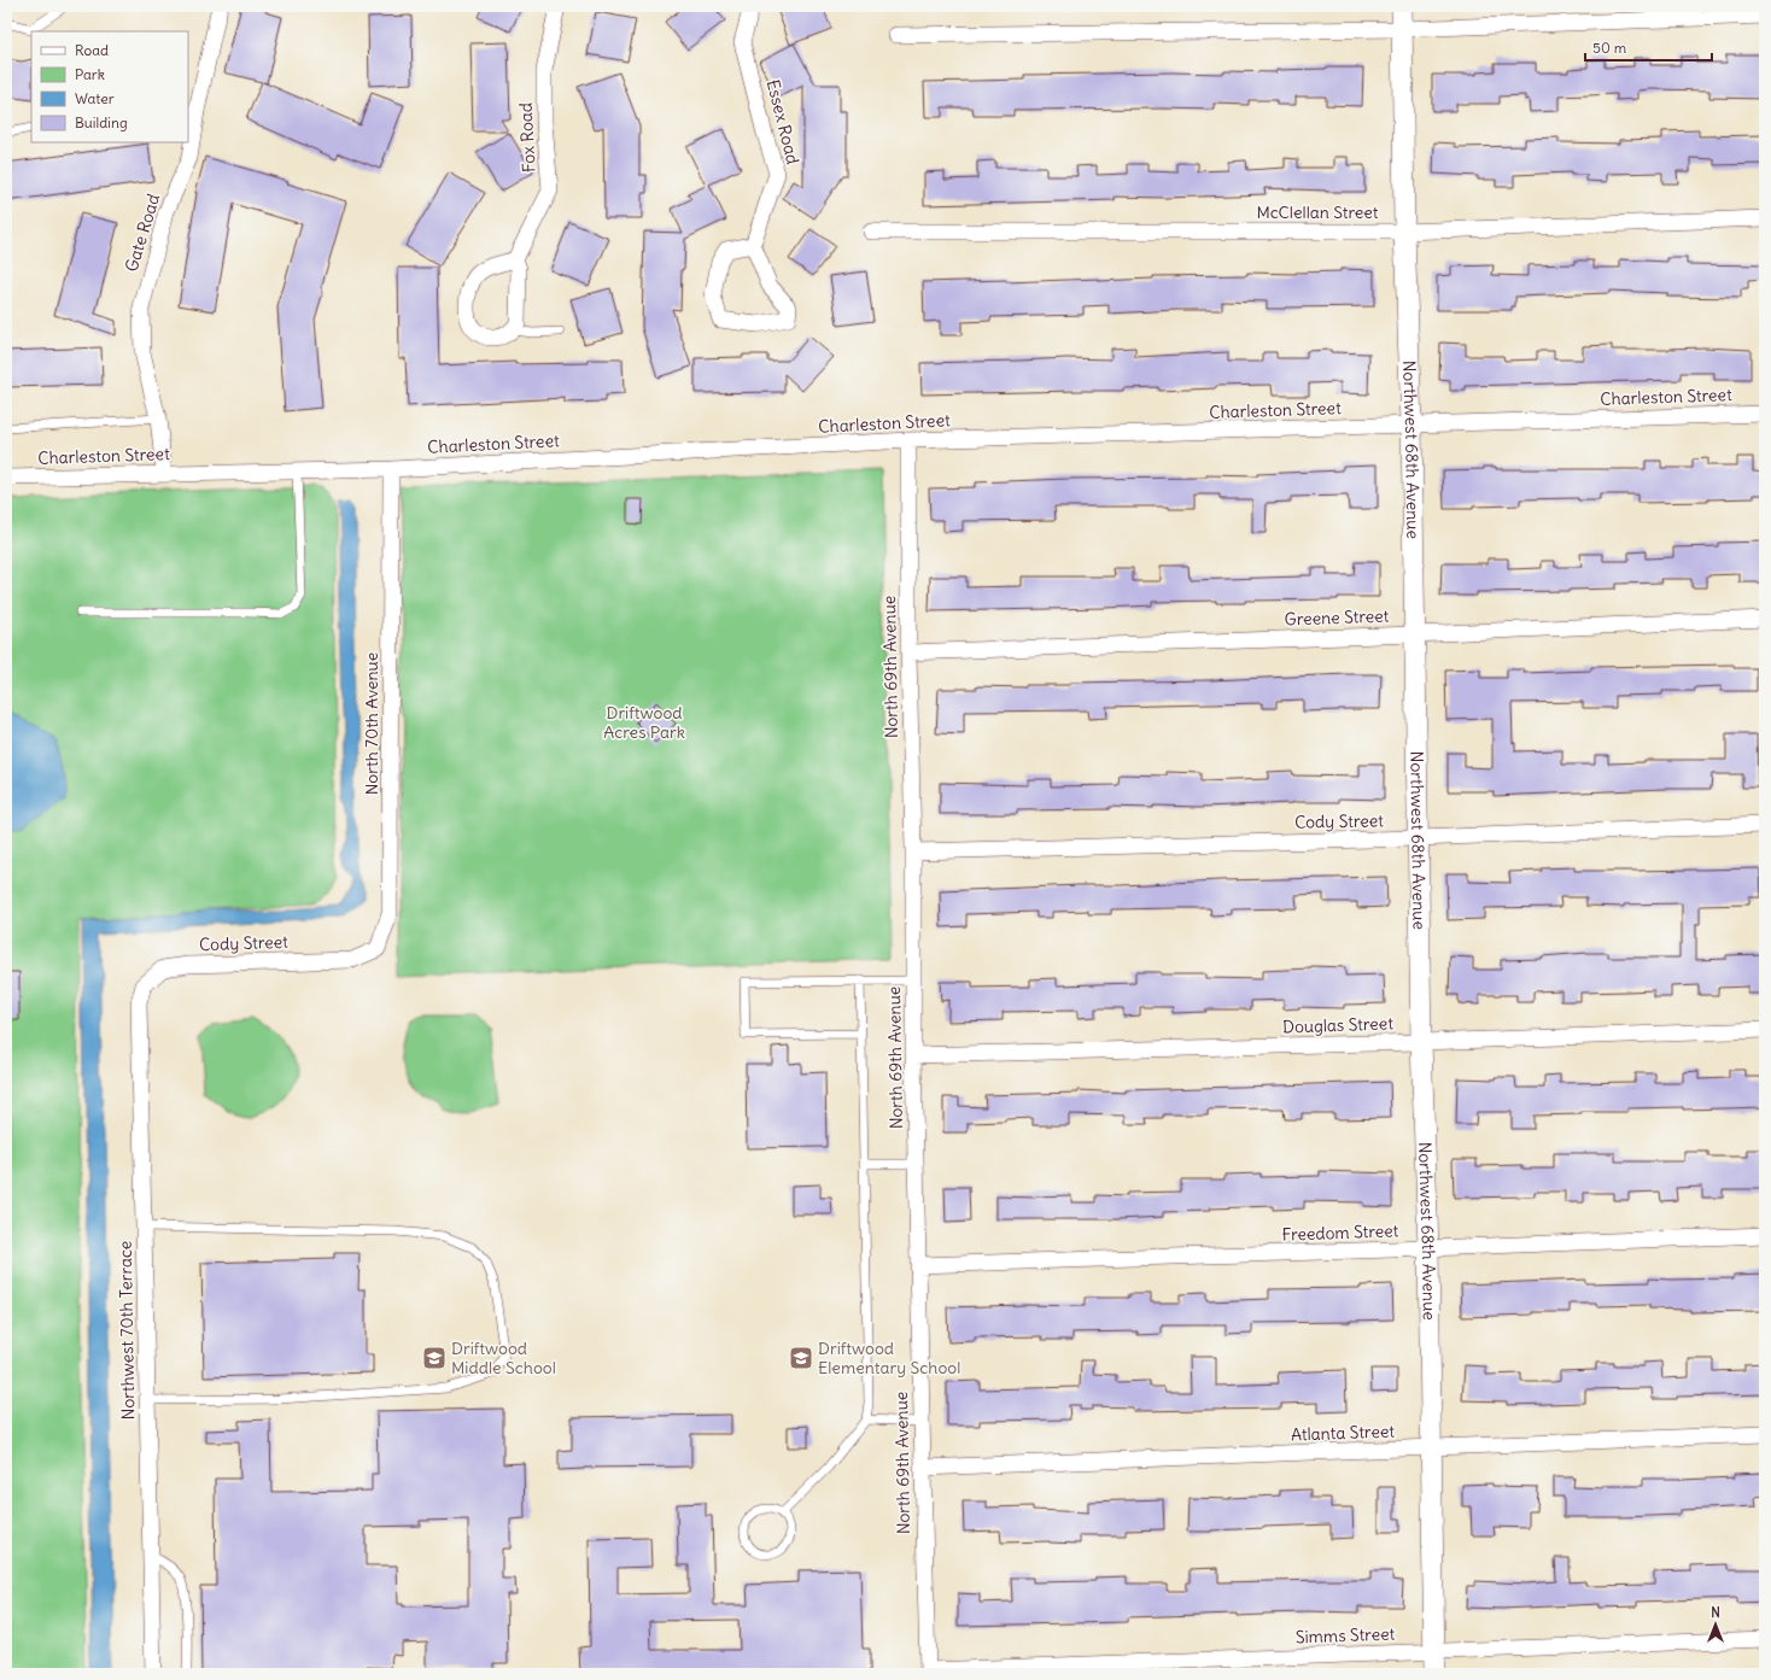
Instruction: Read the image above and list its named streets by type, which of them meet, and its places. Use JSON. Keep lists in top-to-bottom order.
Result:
{
  "streets": {
    "street": [
      "Essex Road",
      "Fox Road",
      "McClellan Street",
      "Gate Road",
      "Charleston Street",
      "Northwest 68th Avenue",
      "Greene Street",
      "North 69th Avenue",
      "North 70th Avenue",
      "Cody Street",
      "Douglas Street",
      "Freedom Street",
      "Northwest 70th Terrace",
      "Atlanta Street",
      "Simms Street"
    ]
  },
  "crossings": [
    ["McClellan Street", "Northwest 68th Avenue"],
    ["Gate Road", "Charleston Street"],
    ["Charleston Street", "Northwest 68th Avenue"],
    ["Charleston Street", "North 69th Avenue"],
    ["Charleston Street", "North 70th Avenue"],
    ["Northwest 68th Avenue", "Greene Street"],
    ["Northwest 68th Avenue", "Cody Street"],
    ["Northwest 68th Avenue", "Douglas Street"],
    ["Northwest 68th Avenue", "Freedom Street"],
    ["Northwest 68th Avenue", "Atlanta Street"],
    ["Northwest 68th Avenue", "Simms Street"],
    ["Greene Street", "North 69th Avenue"],
    ["North 69th Avenue", "Cody Street"],
    ["North 69th Avenue", "Douglas Street"],
    ["North 69th Avenue", "Freedom Street"],
    ["North 69th Avenue", "Atlanta Street"],
    ["North 69th Avenue", "Simms Street"],
    ["North 70th Avenue", "Cody Street"],
    ["Cody Street", "Northwest 70th Terrace"]
  ],
  "parks": ["Driftwood Acres Park"],
  "places": {
    "school or university": ["Driftwood Middle School", "Driftwood Elementary School"]
  },
  "legend": [
    "Road",
    "Park",
    "Water",
    "Building"
  ],
  "scale_bar": "50 m",
  "north": "top"
}
